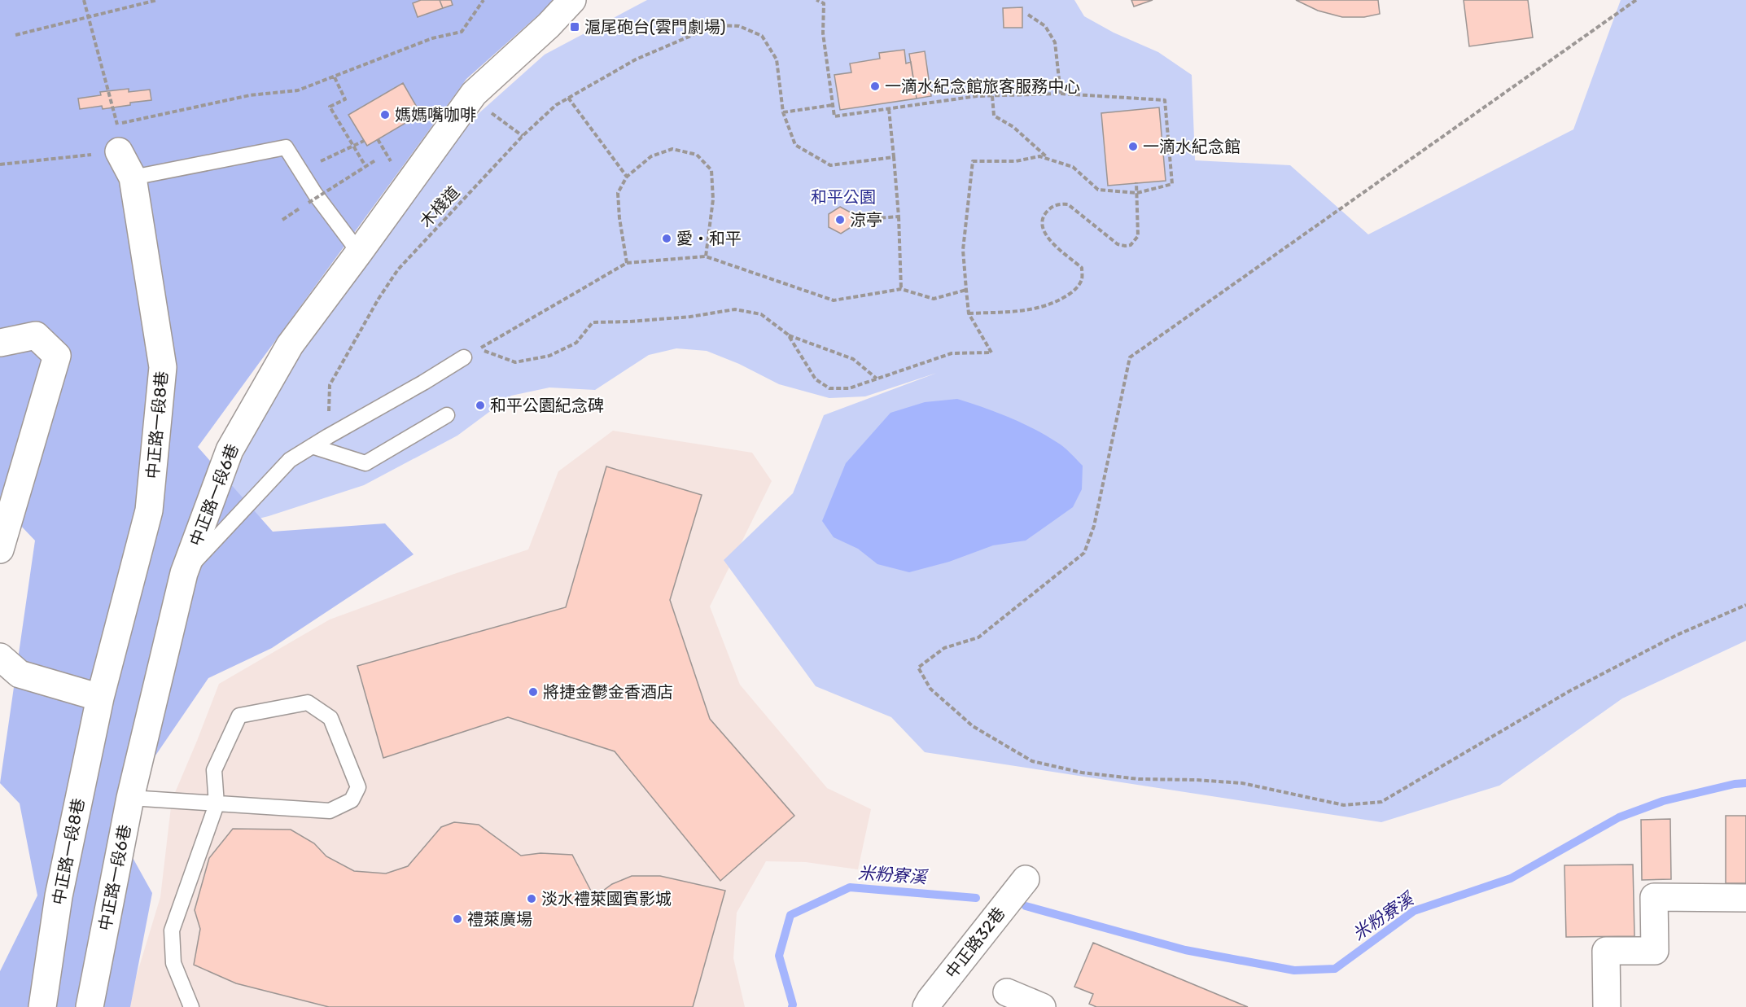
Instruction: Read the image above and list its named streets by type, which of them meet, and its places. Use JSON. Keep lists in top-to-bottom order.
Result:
{
  "streets": {
    "street": ["中正路一段8巷", "中正路一段6巷", "中正路32巷"],
    "path": ["木棧道"]
  },
  "water": ["米粉寮溪"],
  "parks": ["和平公園"],
  "places": {
    "transit": ["滬尾砲台(雲門劇場)"],
    "other": [
      "一滴水紀念館旅客服務中心",
      "媽媽嘴咖啡",
      "一滴水紀念館",
      "涼亭",
      "愛‧和平",
      "和平公園紀念碑",
      "將捷金鬱金香酒店",
      "淡水禮萊國賓影城",
      "禮萊廣場"
    ]
  }
}
